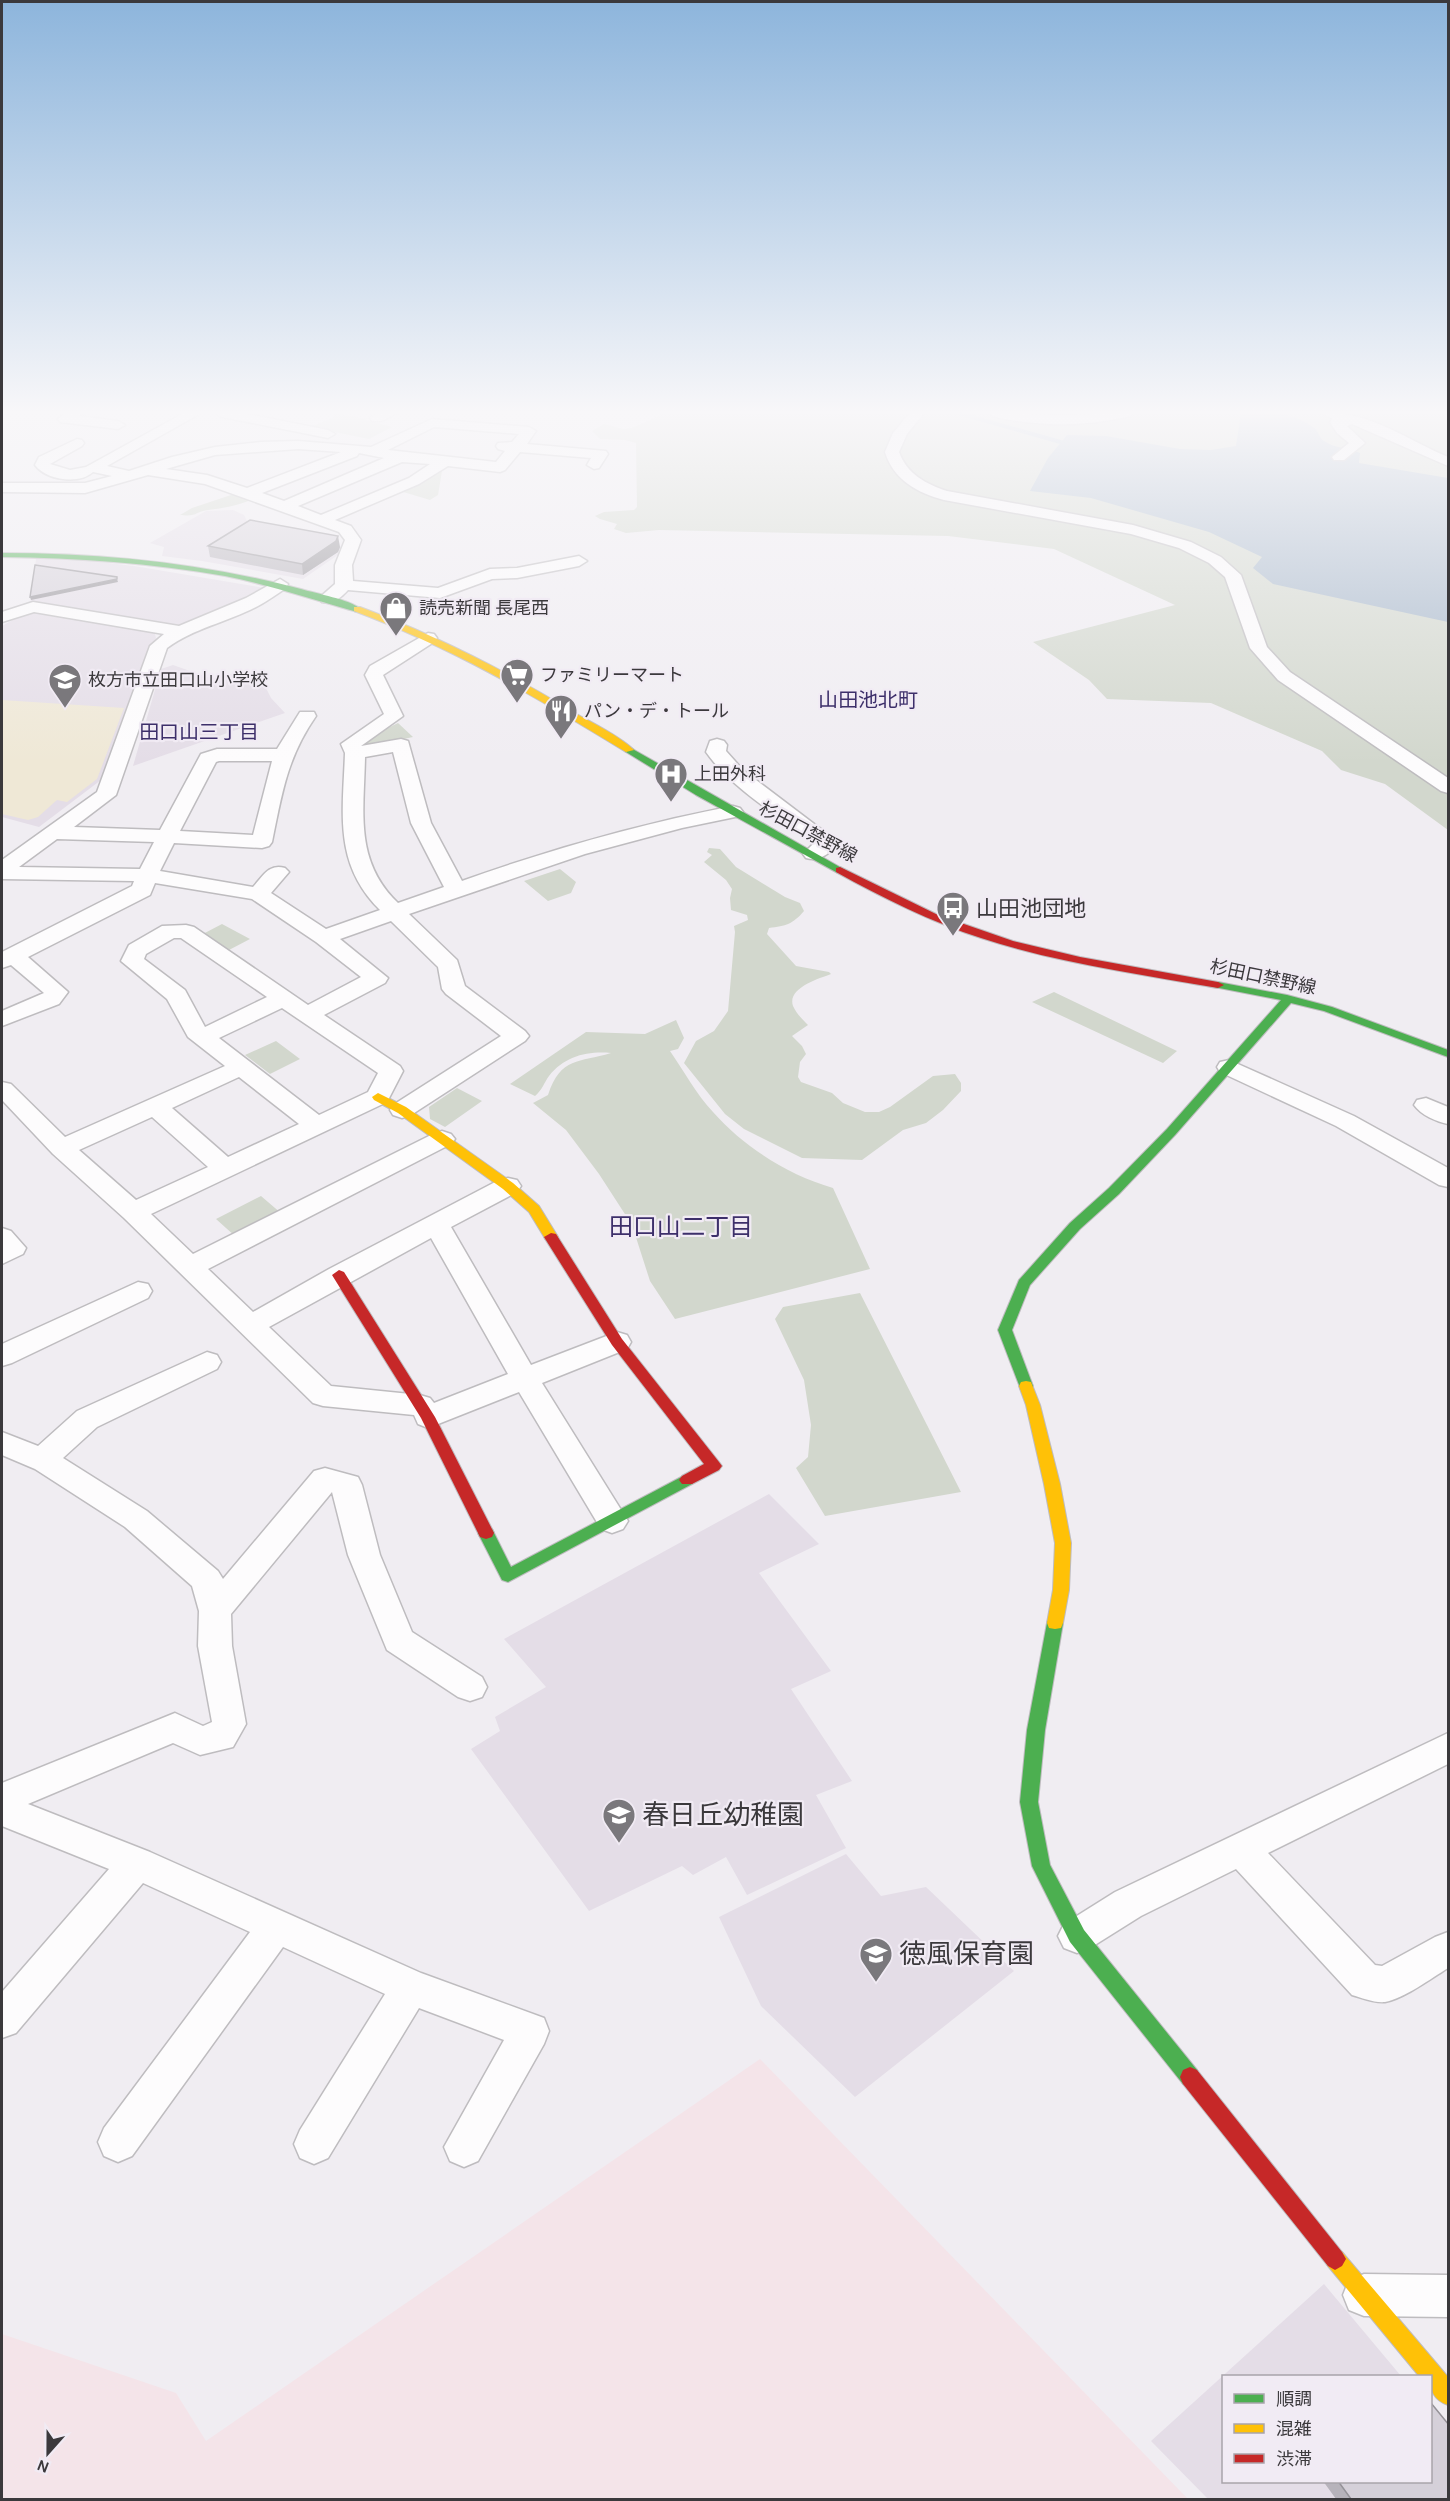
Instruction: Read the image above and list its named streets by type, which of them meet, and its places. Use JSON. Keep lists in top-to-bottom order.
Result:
{
  "streets": {
    "street": ["杉田口禁野線"]
  },
  "districts": ["山田池北町", "田口山三丁目", "田口山二丁目"],
  "places": {
    "shop": ["読売新聞 長尾西"],
    "supermarket": ["ファミリーマート"],
    "school or university": ["枚方市立田口山小学校", "春日丘幼稚園", "徳風保育園"],
    "restaurant": ["パン・デ・トール"],
    "hospital": ["上田外科"],
    "bus stop": ["山田池団地"]
  },
  "legend": ["順調", "混雑", "渋滞"],
  "north": "bottom"
}
